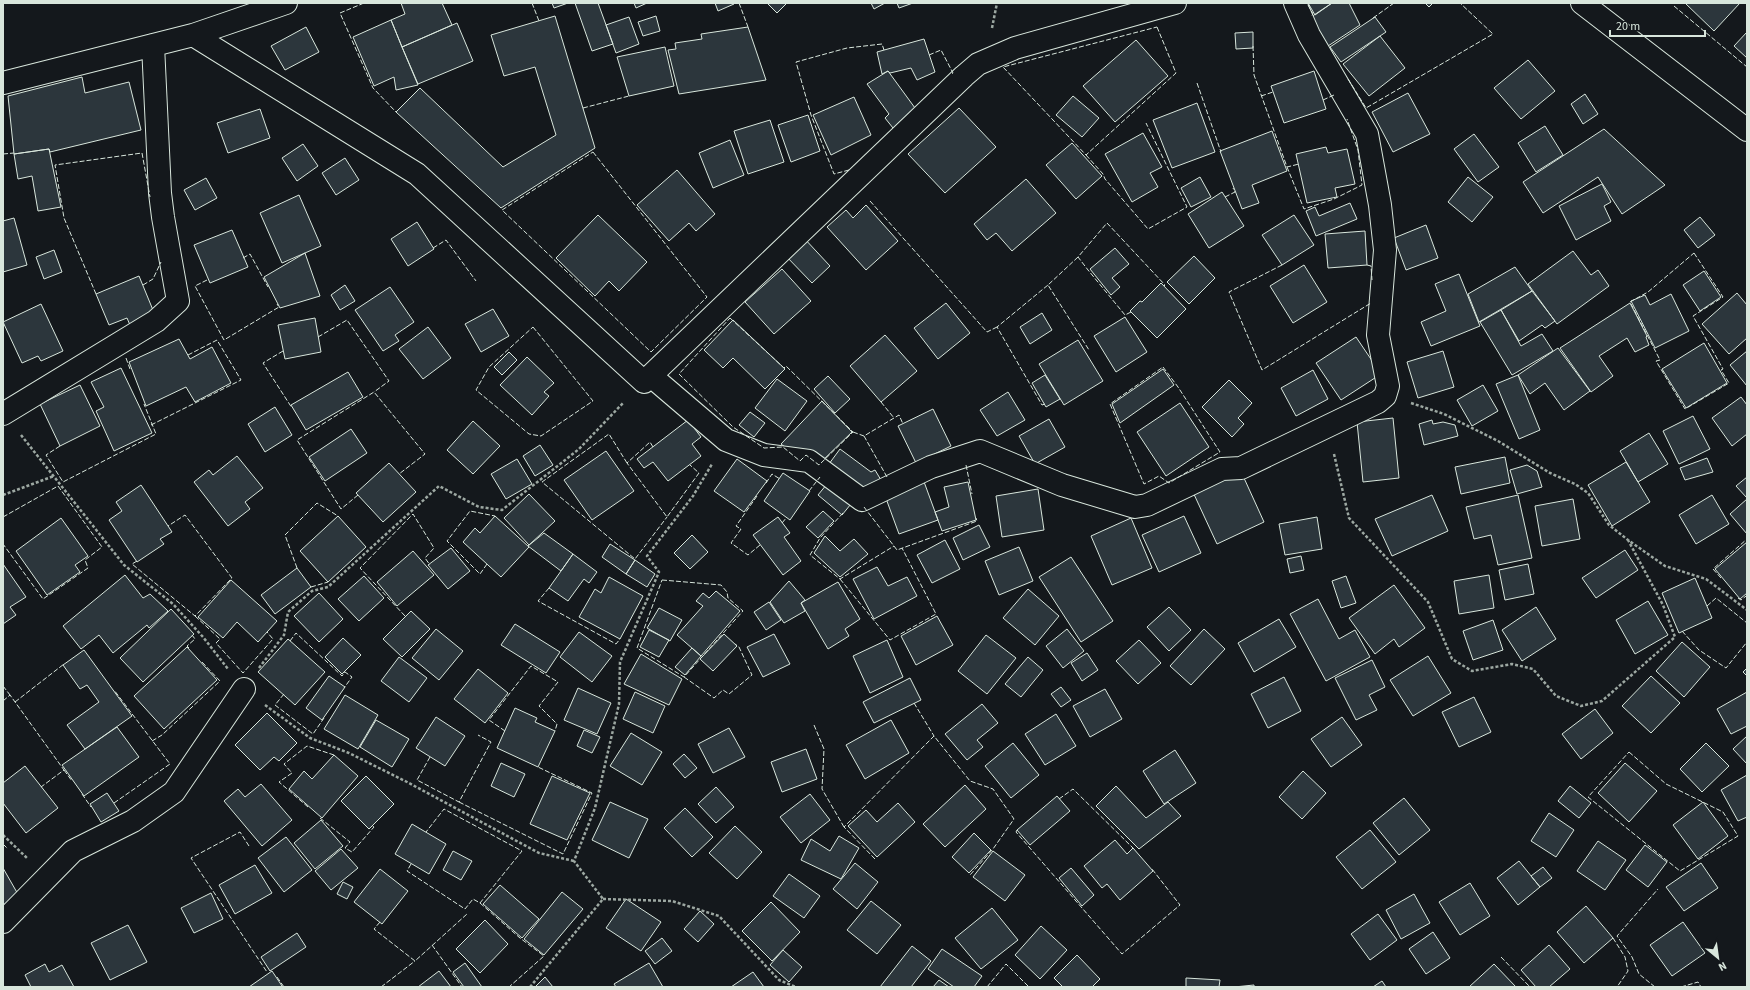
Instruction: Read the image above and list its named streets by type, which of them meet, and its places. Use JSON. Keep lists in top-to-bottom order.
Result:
{
  "scale_bar": "20 m",
  "north": "bottom right"
}
